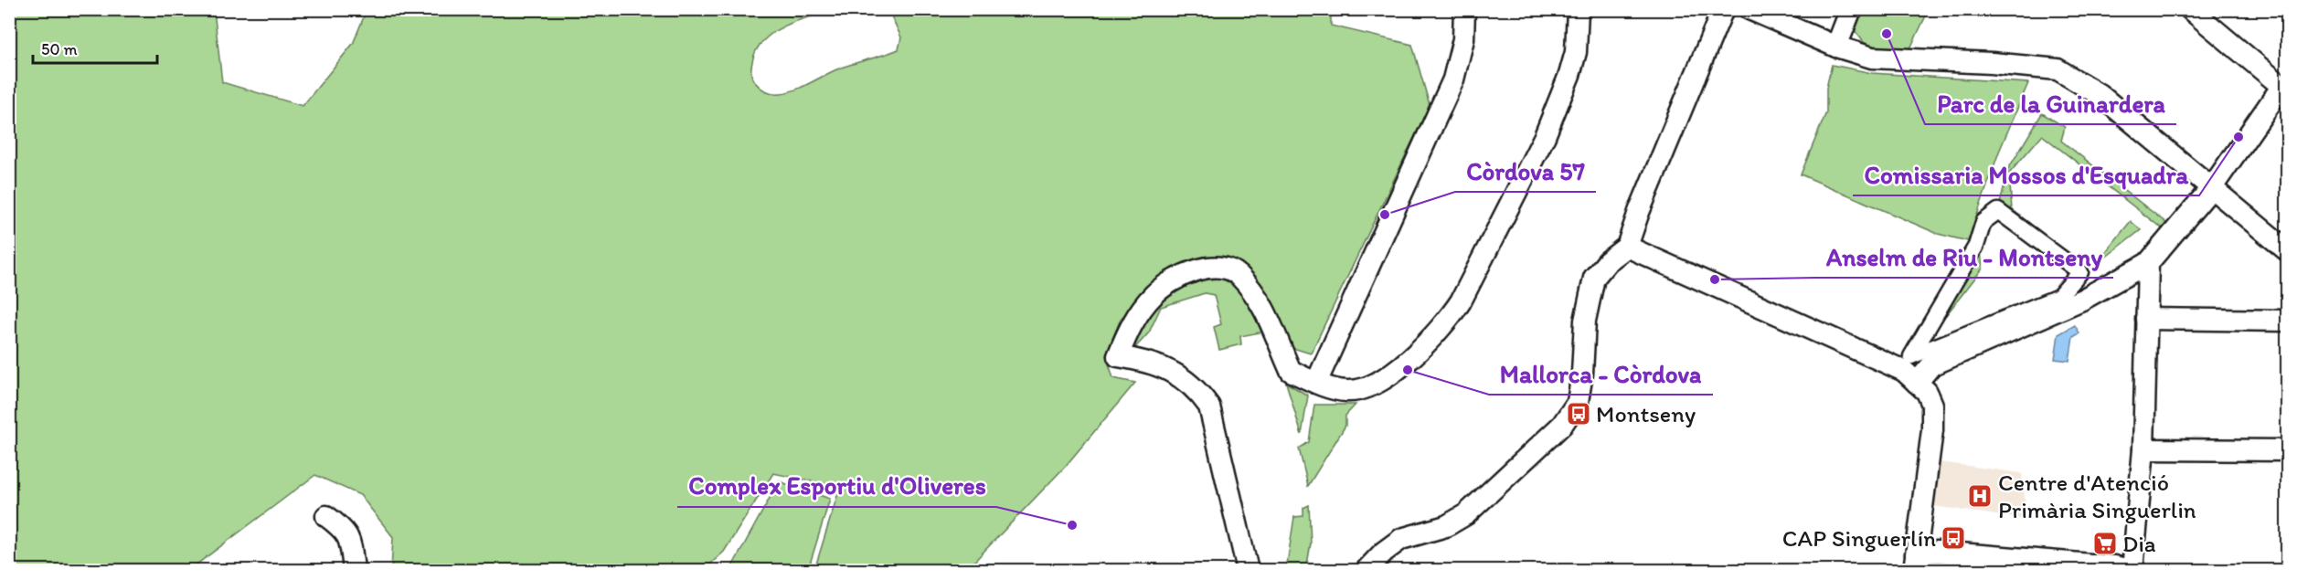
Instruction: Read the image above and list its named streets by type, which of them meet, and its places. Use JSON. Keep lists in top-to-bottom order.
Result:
{
  "places": {
    "other": [
      "Parc de la Guinardera",
      "Comissaria Mossos d'Esquadra",
      "Còrdova 57",
      "Anselm de Riu - Montseny",
      "Mallorca - Còrdova",
      "Complex Esportiu d'Oliveres"
    ],
    "bus stop": ["Montseny", "CAP Singuerlín"],
    "hospital": ["Centre d'Atenció Primària Singuerlin"],
    "supermarket": ["Dia"]
  },
  "scale_bar": "50 m"
}
